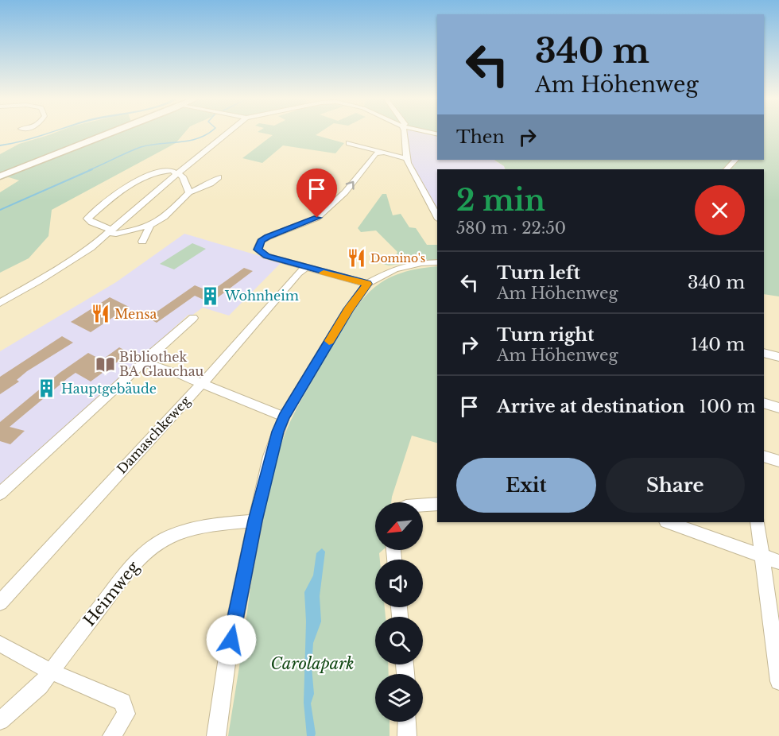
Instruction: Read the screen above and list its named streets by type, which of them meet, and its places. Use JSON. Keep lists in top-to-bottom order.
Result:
{
  "streets": {
    "street": ["Damaschkeweg", "Heimweg"]
  },
  "parks": ["Carolapark"],
  "places": {
    "restaurant": ["Domino's", "Mensa"],
    "building": ["Wohnheim", "Hauptgebäude"],
    "library": ["Bibliothek BA Glauchau"]
  },
  "north": "bottom left",
  "page": {
    "turn": ["340 m", "Am Höhenweg"],
    "then": "Then",
    "heading": ["2 min", "580 m · 22:50"],
    "list": [
      {
        "name": "Turn left",
        "note": "Am Höhenweg",
        "value": "340 m"
      },
      {
        "name": "Turn right",
        "note": "Am Höhenweg",
        "value": "140 m"
      },
      {
        "name": "Arrive at destination",
        "value": "100 m"
      }
    ],
    "buttons": ["Exit", "Share"]
  }
}
